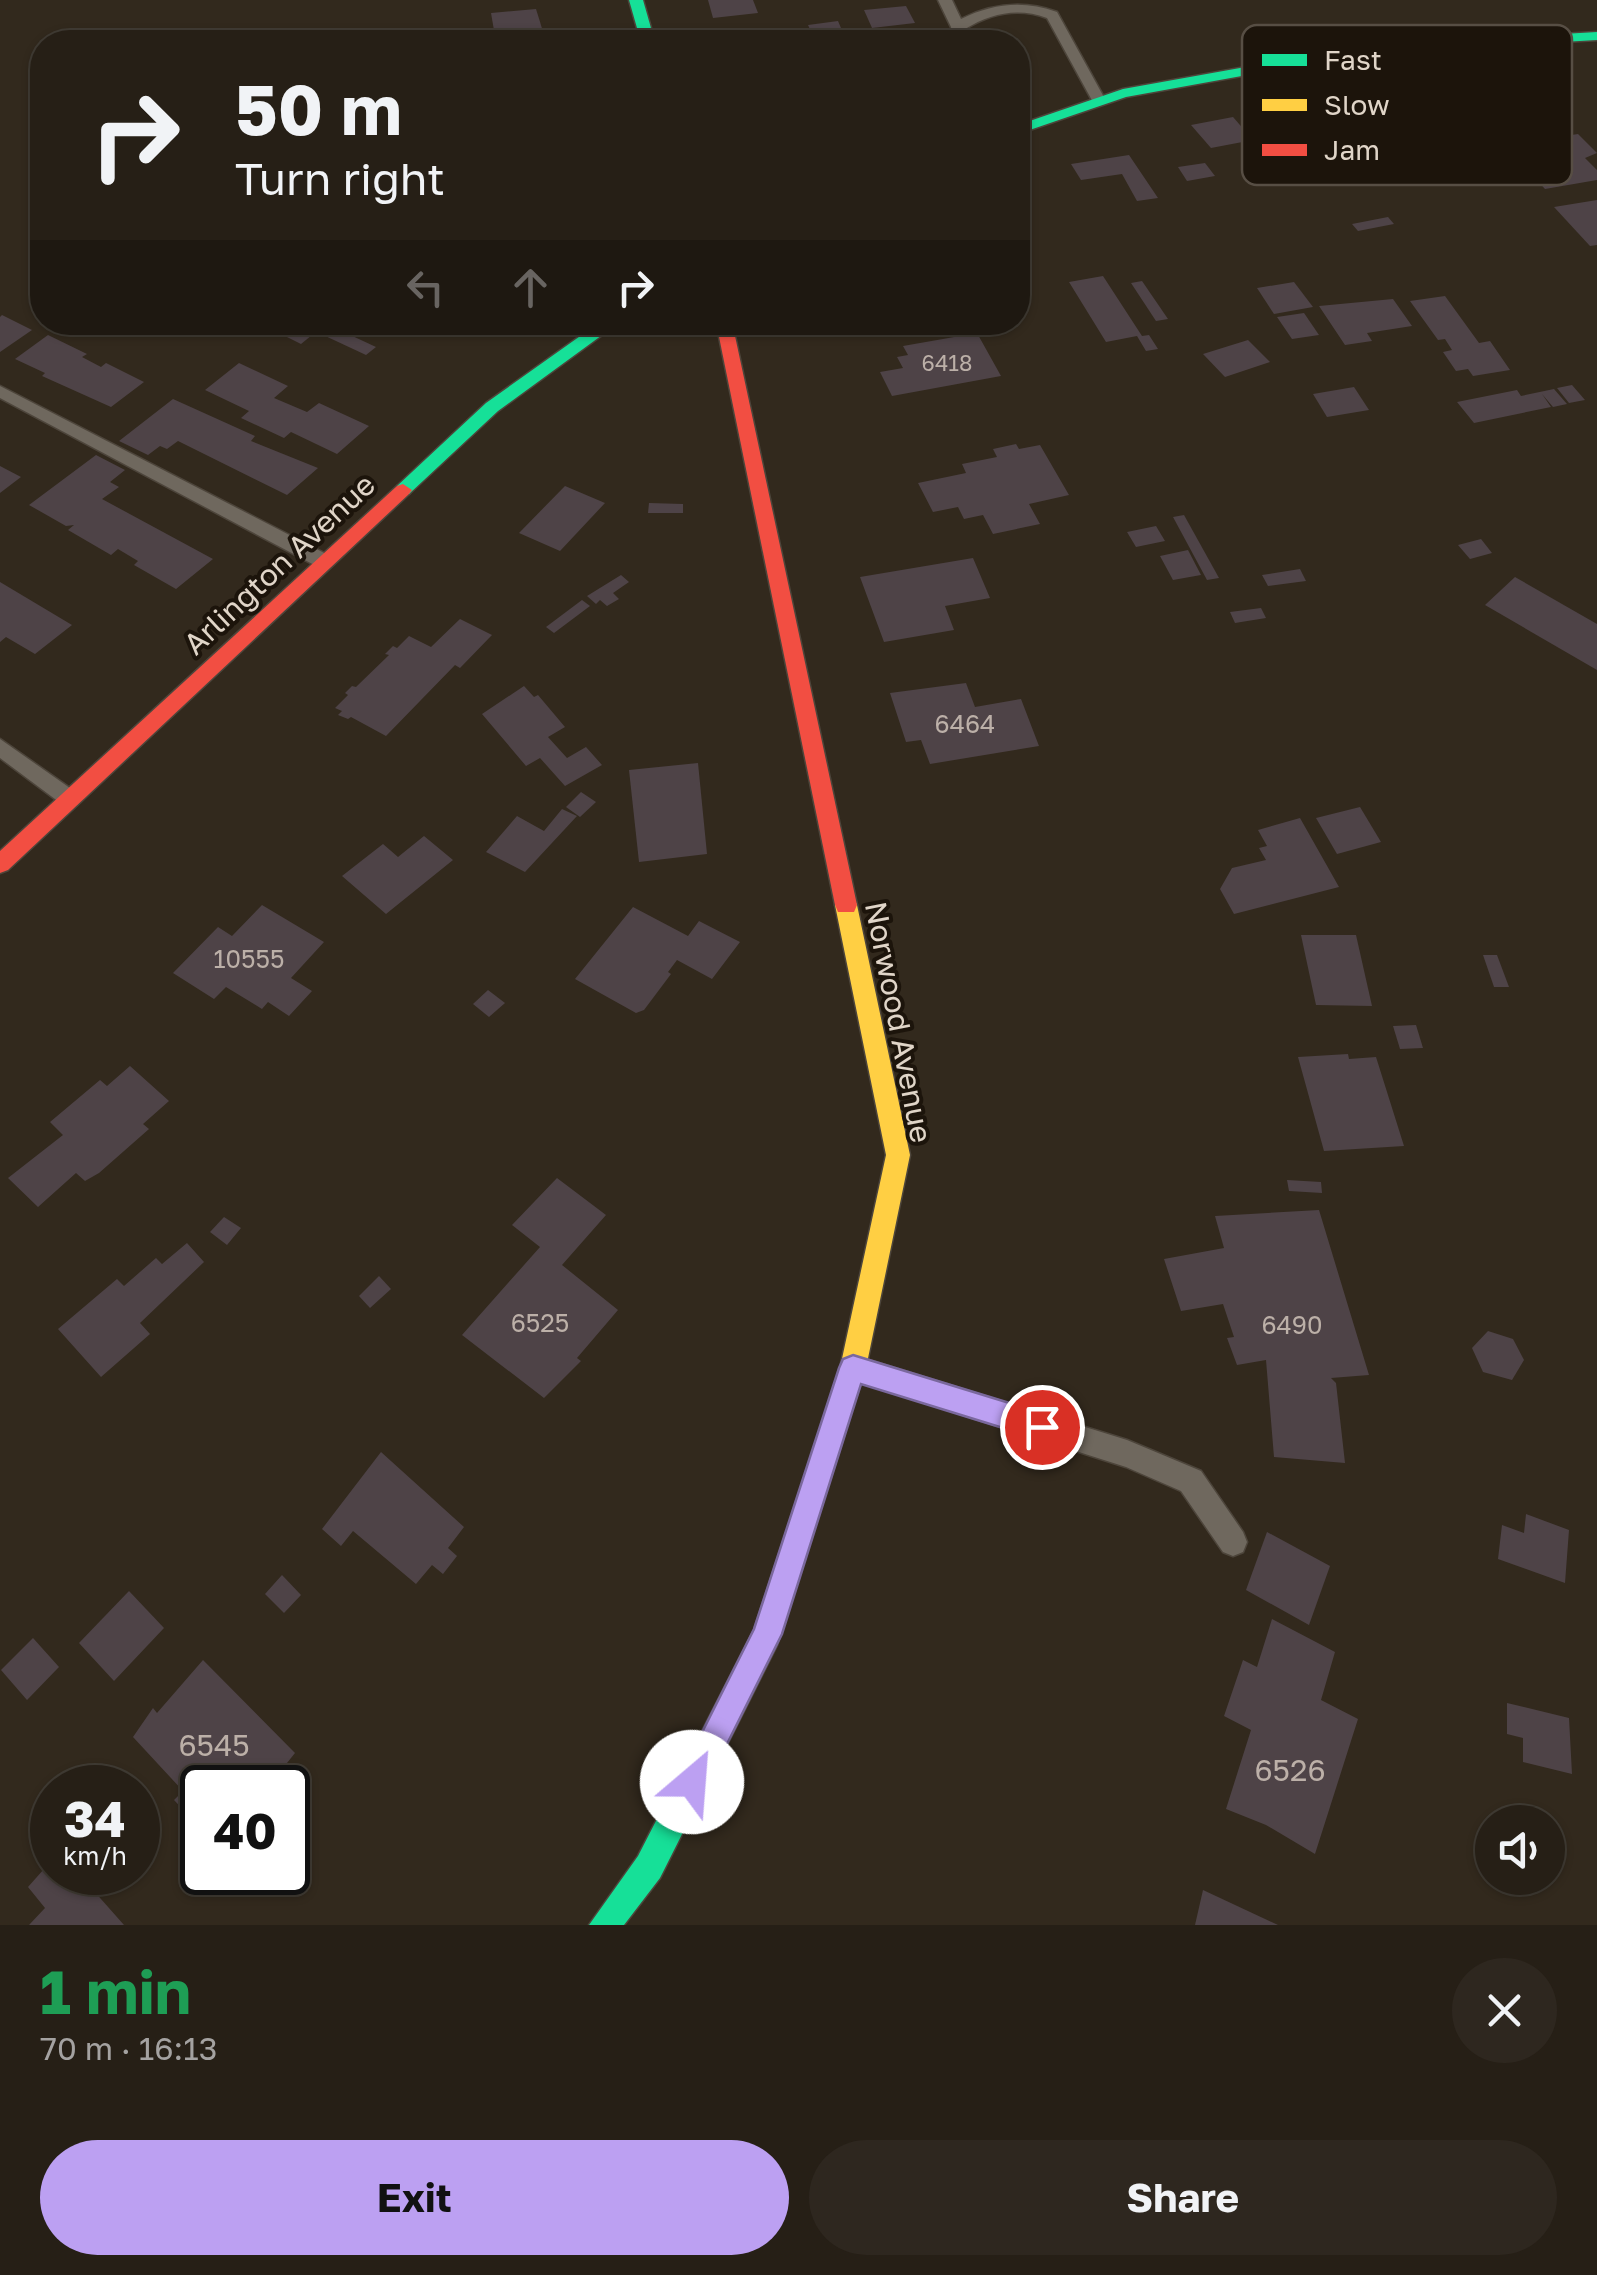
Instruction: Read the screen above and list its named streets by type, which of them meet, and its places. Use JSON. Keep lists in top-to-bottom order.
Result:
{
  "streets": {
    "main road": ["Arlington Avenue", "Norwood Avenue"]
  },
  "house_numbers": [
    "6418",
    "6464",
    "10555",
    "6525",
    "6490",
    "6545",
    "6526"
  ],
  "legend": ["Fast", "Slow", "Jam"],
  "page": {
    "turn": ["50 m", "Turn right"],
    "speed": "34 km/h",
    "limit": "40",
    "heading": ["1 min", "70 m · 16:13"],
    "buttons": ["Exit", "Share"]
  }
}
